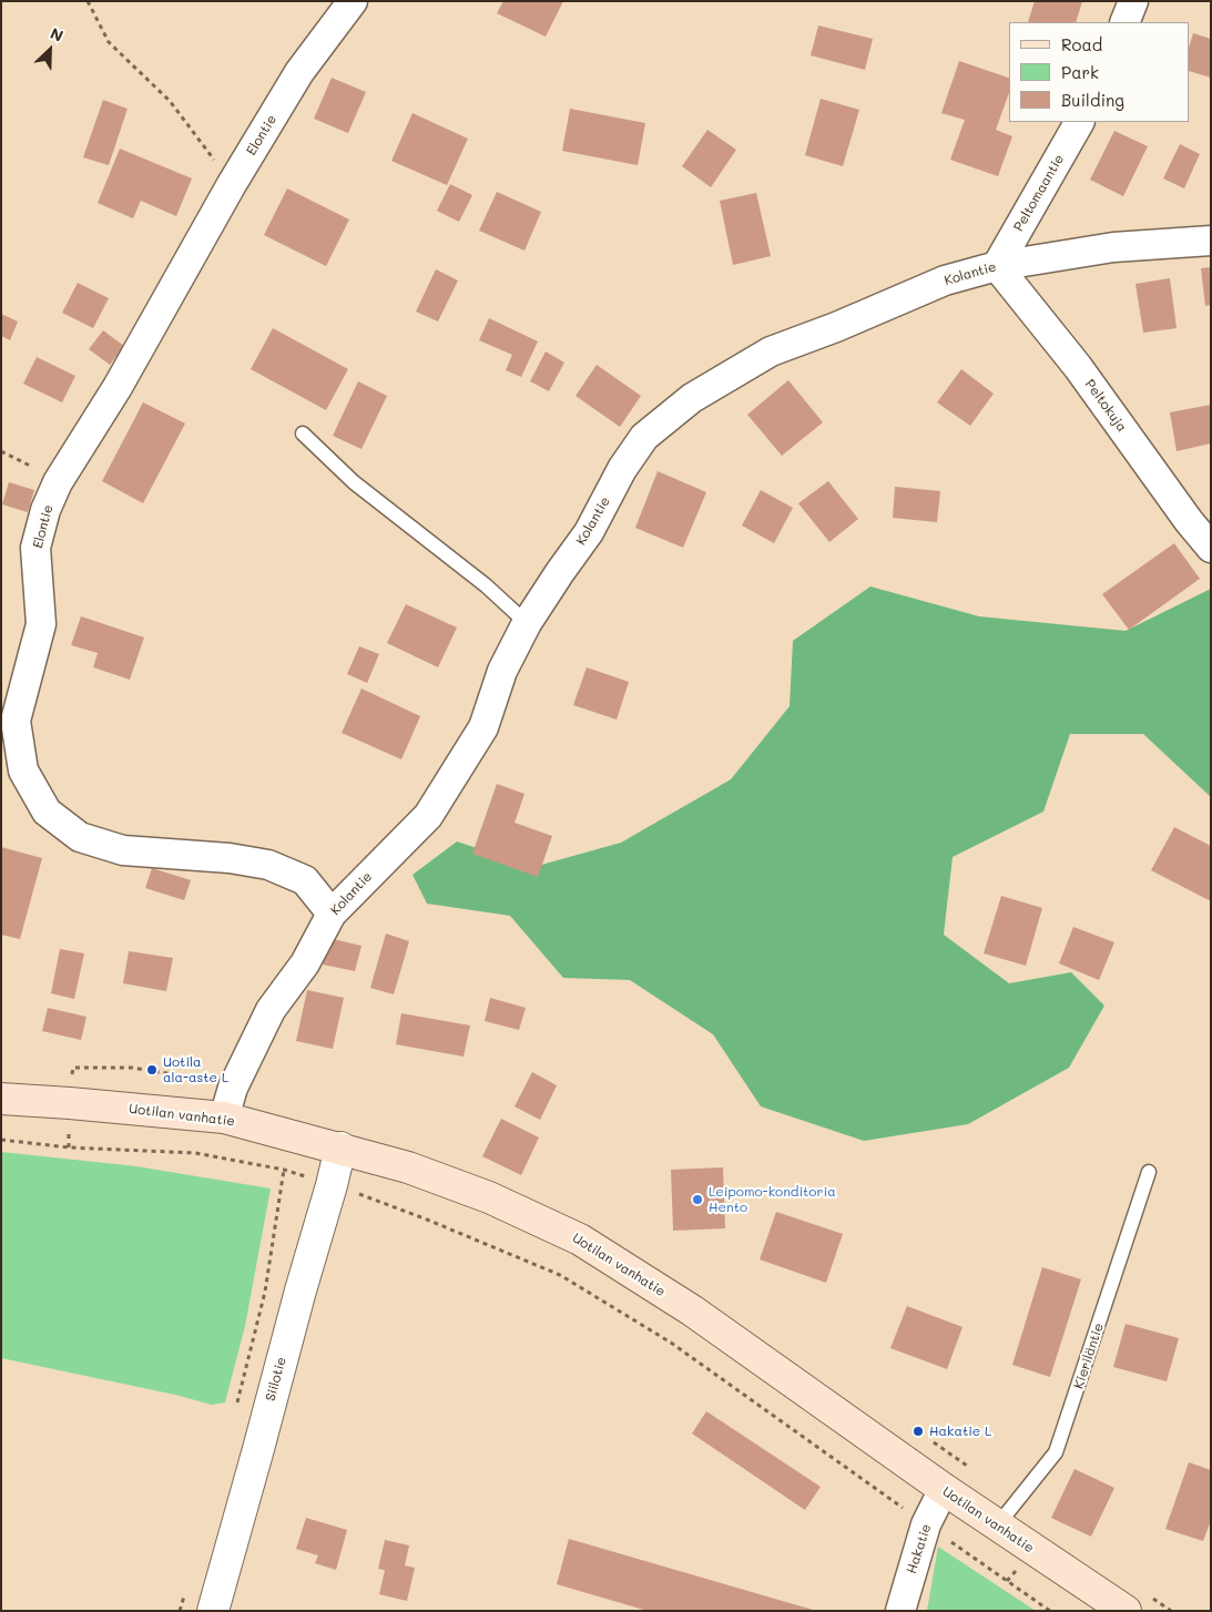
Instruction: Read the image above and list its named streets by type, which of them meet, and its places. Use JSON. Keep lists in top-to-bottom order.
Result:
{
  "streets": {
    "main road": ["Uotilan vanhatie"],
    "street": [
      "Elontie",
      "Peltomaantie",
      "Kolantie",
      "Peltokuja",
      "Siilotie",
      "Hakatie"
    ],
    "lane": ["Kieriläntie"]
  },
  "crossings": [
    ["Elontie", "Kolantie"],
    ["Peltomaantie", "Kolantie"],
    ["Peltomaantie", "Peltokuja"],
    ["Kolantie", "Peltokuja"],
    ["Kolantie", "Uotilan vanhatie"],
    ["Uotilan vanhatie", "Kieriläntie"],
    ["Uotilan vanhatie", "Siilotie"],
    ["Uotilan vanhatie", "Hakatie"]
  ],
  "places": ["Uotila ala-aste L", "Leipomo-konditoria Hento", "Hakatie L"],
  "legend": ["Road", "Park", "Building"],
  "north": "top right"
}
